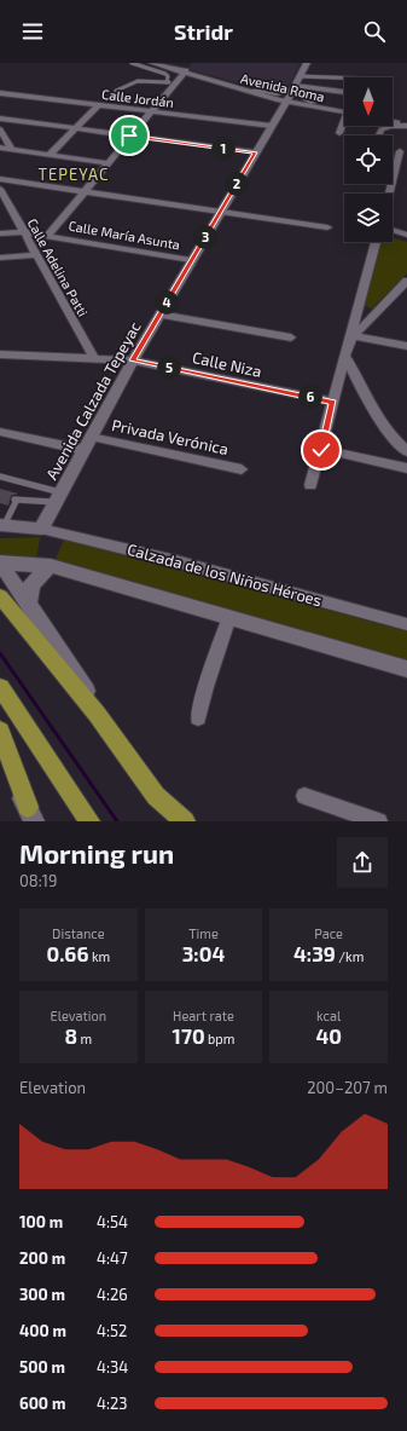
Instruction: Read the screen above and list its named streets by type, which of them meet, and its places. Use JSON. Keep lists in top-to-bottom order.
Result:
{
  "streets": {
    "street": [
      "Avenida Roma",
      "Calle Jordán",
      "Calle María Asunta",
      "Calle Adelina Patti",
      "Calle Niza",
      "Avenida Calzada Tepeyac",
      "Privada Verónica",
      "Calzada de los Niños Héroes"
    ]
  },
  "crossings": [
    ["Avenida Roma", "Avenida Calzada Tepeyac"],
    ["Calle Jordán", "Avenida Calzada Tepeyac"],
    ["Calle María Asunta", "Calle Adelina Patti"],
    ["Calle María Asunta", "Avenida Calzada Tepeyac"],
    ["Calle Adelina Patti", "Calle Niza"],
    ["Calle Niza", "Avenida Calzada Tepeyac"],
    ["Avenida Calzada Tepeyac", "Privada Verónica"],
    ["Avenida Calzada Tepeyac", "Calzada de los Niños Héroes"]
  ],
  "districts": ["TEPEYAC"],
  "north": "bottom",
  "page": {
    "header": "Stridr",
    "pins": [
      "1",
      "2",
      "3",
      "4",
      "5",
      "6"
    ],
    "heading": ["Morning run", "08:19"],
    "stats": [
      ["Distance", "0.66 km"],
      ["Time", "3:04"],
      ["Pace", "4:39 /km"],
      ["Elevation", "8 m"],
      ["Heart rate", "170 bpm"],
      ["kcal", "40"]
    ],
    "chart": ["Elevation", "200–207 m"],
    "list": [
      {
        "name": "100 m",
        "note": "4:54"
      },
      {
        "name": "200 m",
        "note": "4:47"
      },
      {
        "name": "300 m",
        "note": "4:26"
      },
      {
        "name": "400 m",
        "note": "4:52"
      },
      {
        "name": "500 m",
        "note": "4:34"
      },
      {
        "name": "600 m",
        "note": "4:23"
      }
    ]
  }
}
